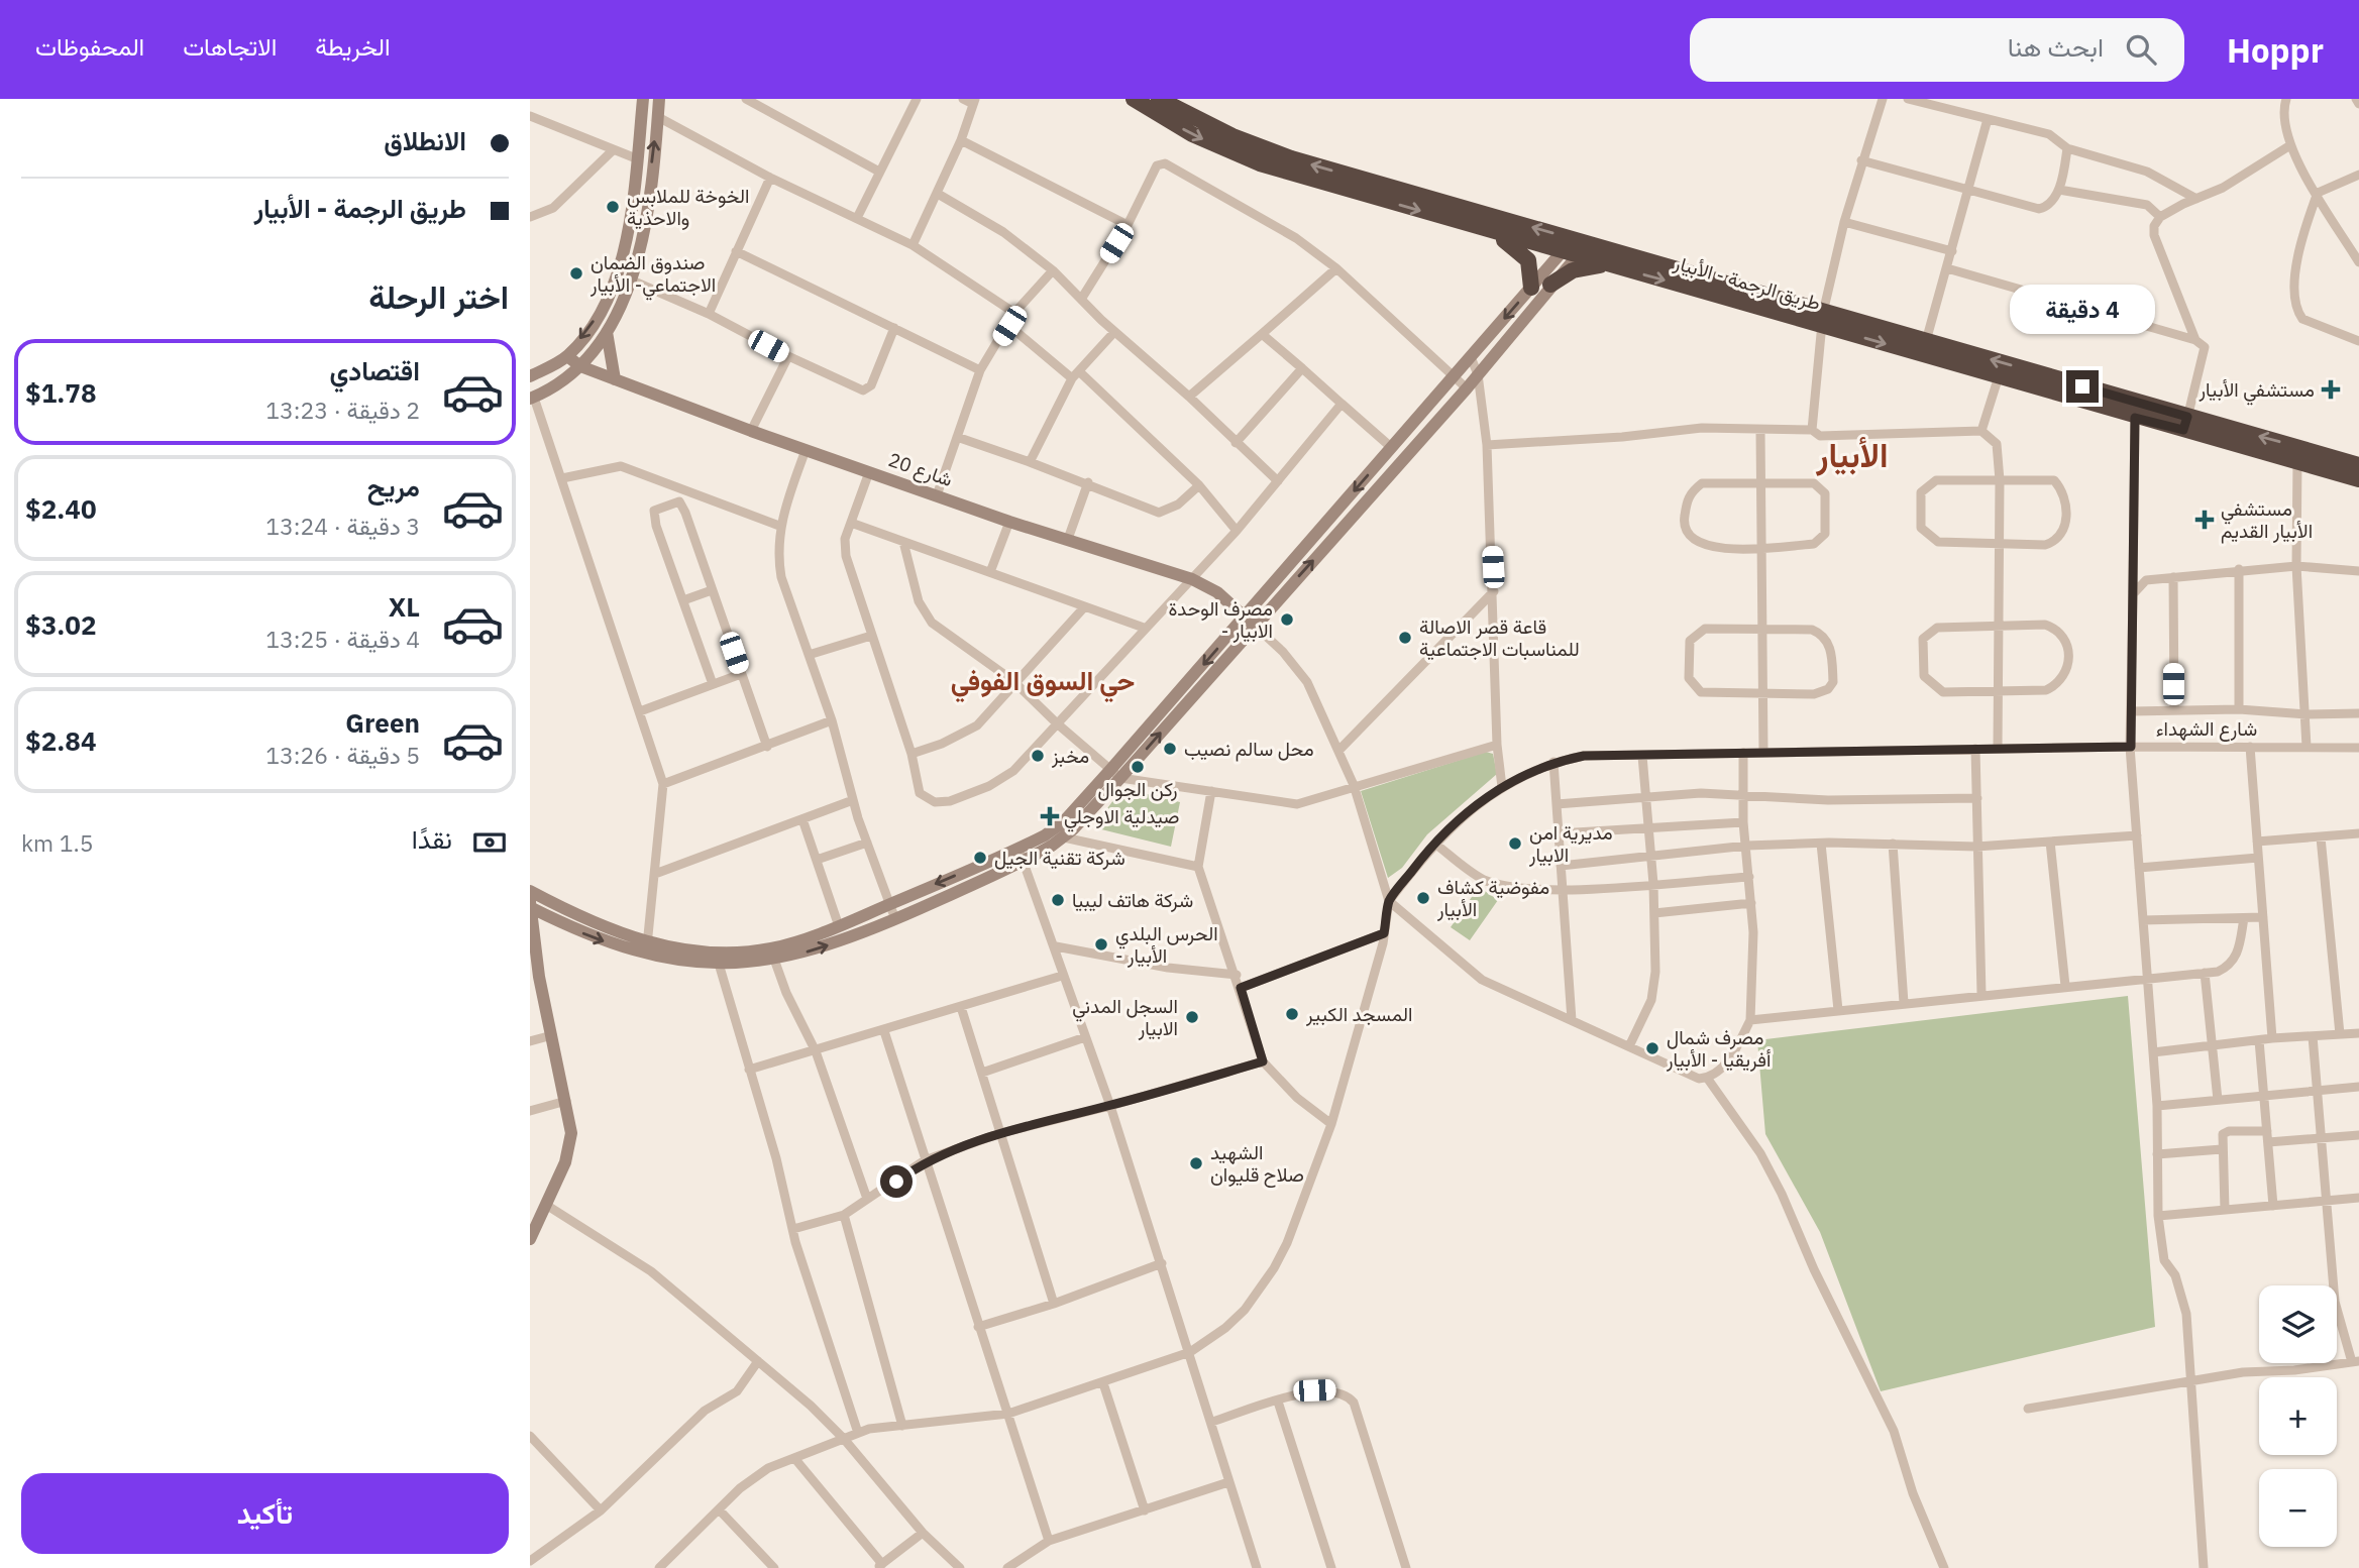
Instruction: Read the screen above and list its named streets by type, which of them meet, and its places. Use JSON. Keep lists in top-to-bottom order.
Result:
{
  "streets": {
    "highway": ["طريق الرجمة - الأبيار"],
    "street": ["شارع 20", "شارع الشهداء"]
  },
  "districts": ["الأبيار", "حي السوق الفوفي"],
  "places": {
    "other": [
      "الخوخة للملابس والاحذية",
      "صندوق الضمان الاجتماعي- الأبيار",
      "مصرف الوحدة - الابيار",
      "قاعة قصر الاصالة للمناسبات الاجتماعية",
      "محل سالم نصيب",
      "مخبز",
      "ركن الجوال",
      "مديرية امن الابيار",
      "شركة تقنية الجيل",
      "مفوضية كشاف الأبيار",
      "شركة هاتف ليبيا",
      "الحرس البلدي - الأبيار",
      "المسجد الكبير",
      "السجل المدني الابيار",
      "مصرف شمال أفريقيا - الأبيار",
      "الشهيد صلاح قليوان"
    ],
    "health": ["مستشفي الأبيار", "مستشفي الأبيار القديم", "صيدلية الاوجلي"]
  },
  "page": {
    "header": "Hoppr",
    "search": "ابحث هنا",
    "nav": ["الخريطة", "الاتجاهات", "المحفوظات"],
    "banner": ["الانطلاق", "طريق الرجمة - الأبيار"],
    "heading": "اختر الرحلة",
    "bubble": "4 دقيقة",
    "list": [
      {
        "name": "اقتصادي",
        "note": "2 دقيقة · 13:23",
        "value": "$1.78"
      },
      {
        "name": "مريح",
        "note": "3 دقيقة · 13:24",
        "value": "$2.40"
      },
      {
        "name": "XL",
        "note": "4 دقيقة · 13:25",
        "value": "$3.02"
      },
      {
        "name": "Green",
        "note": "5 دقيقة · 13:26",
        "value": "$2.84"
      }
    ],
    "pay": ["نقدًا", "1.5 km"],
    "map_buttons": ["+", "−"],
    "buttons": "تأكيد"
  }
}
